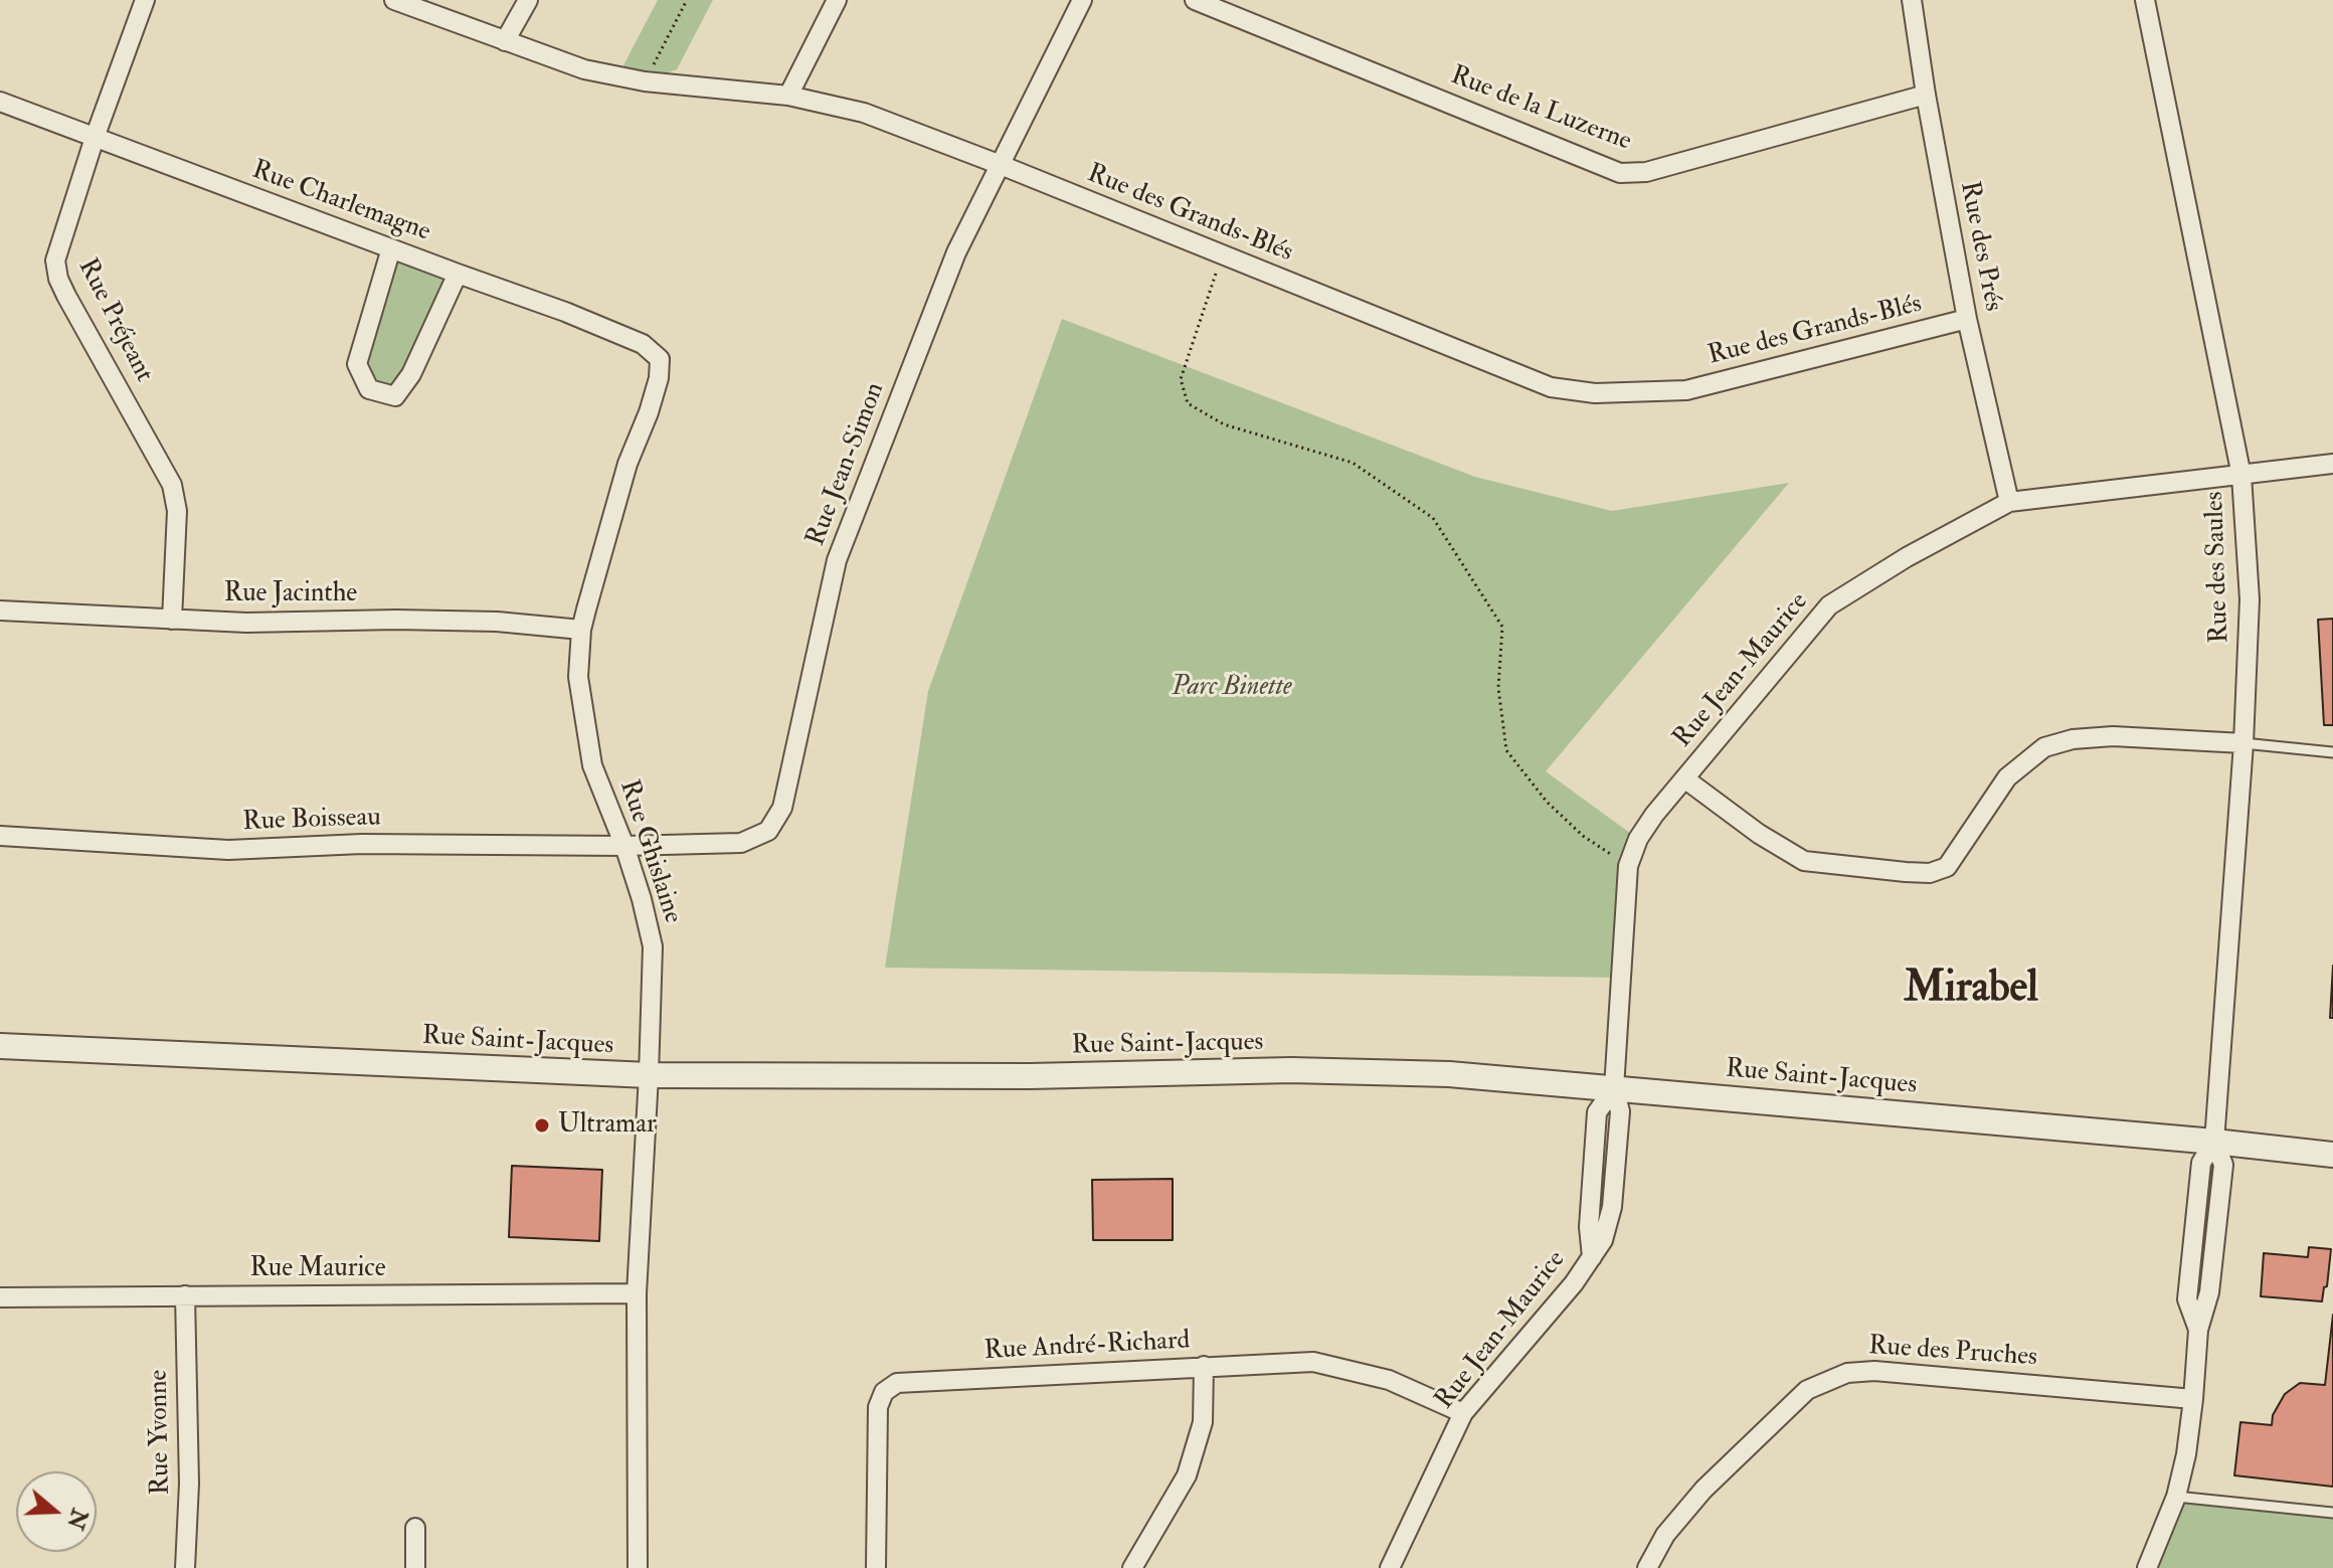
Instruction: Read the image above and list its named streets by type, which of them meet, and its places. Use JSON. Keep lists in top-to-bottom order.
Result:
{
  "streets": {
    "street": [
      "Rue de la Luzerne",
      "Rue Charlemagne",
      "Rue des Grands-Blés",
      "Rue des Prés",
      "Rue Préjeant",
      "Rue Jean-Simon",
      "Rue des Saules",
      "Rue Jacinthe",
      "Rue Jean-Maurice",
      "Rue Boisseau",
      "Rue Ghislaine",
      "Rue Saint-Jacques",
      "Rue Maurice",
      "Rue André-Richard",
      "Rue des Pruches",
      "Rue Yvonne"
    ]
  },
  "crossings": [
    ["Rue de la Luzerne", "Rue des Prés"],
    ["Rue Charlemagne", "Rue Préjeant"],
    ["Rue Charlemagne", "Rue Ghislaine"],
    ["Rue des Grands-Blés", "Rue des Prés"],
    ["Rue des Grands-Blés", "Rue Jean-Simon"],
    ["Rue des Prés", "Rue Jean-Maurice"],
    ["Rue Préjeant", "Rue Jacinthe"],
    ["Rue Jean-Simon", "Rue Boisseau"],
    ["Rue Jean-Simon", "Rue Ghislaine"],
    ["Rue des Saules", "Rue Jean-Maurice"],
    ["Rue des Saules", "Rue Saint-Jacques"],
    ["Rue des Saules", "Rue des Pruches"],
    ["Rue Jacinthe", "Rue Ghislaine"],
    ["Rue Jean-Maurice", "Rue Saint-Jacques"],
    ["Rue Jean-Maurice", "Rue André-Richard"],
    ["Rue Boisseau", "Rue Ghislaine"],
    ["Rue Ghislaine", "Rue Saint-Jacques"],
    ["Rue Ghislaine", "Rue Maurice"],
    ["Rue Maurice", "Rue Yvonne"]
  ],
  "districts": ["Mirabel"],
  "parks": ["Parc Binette"],
  "places": ["Ultramar"],
  "north": "right"
}
